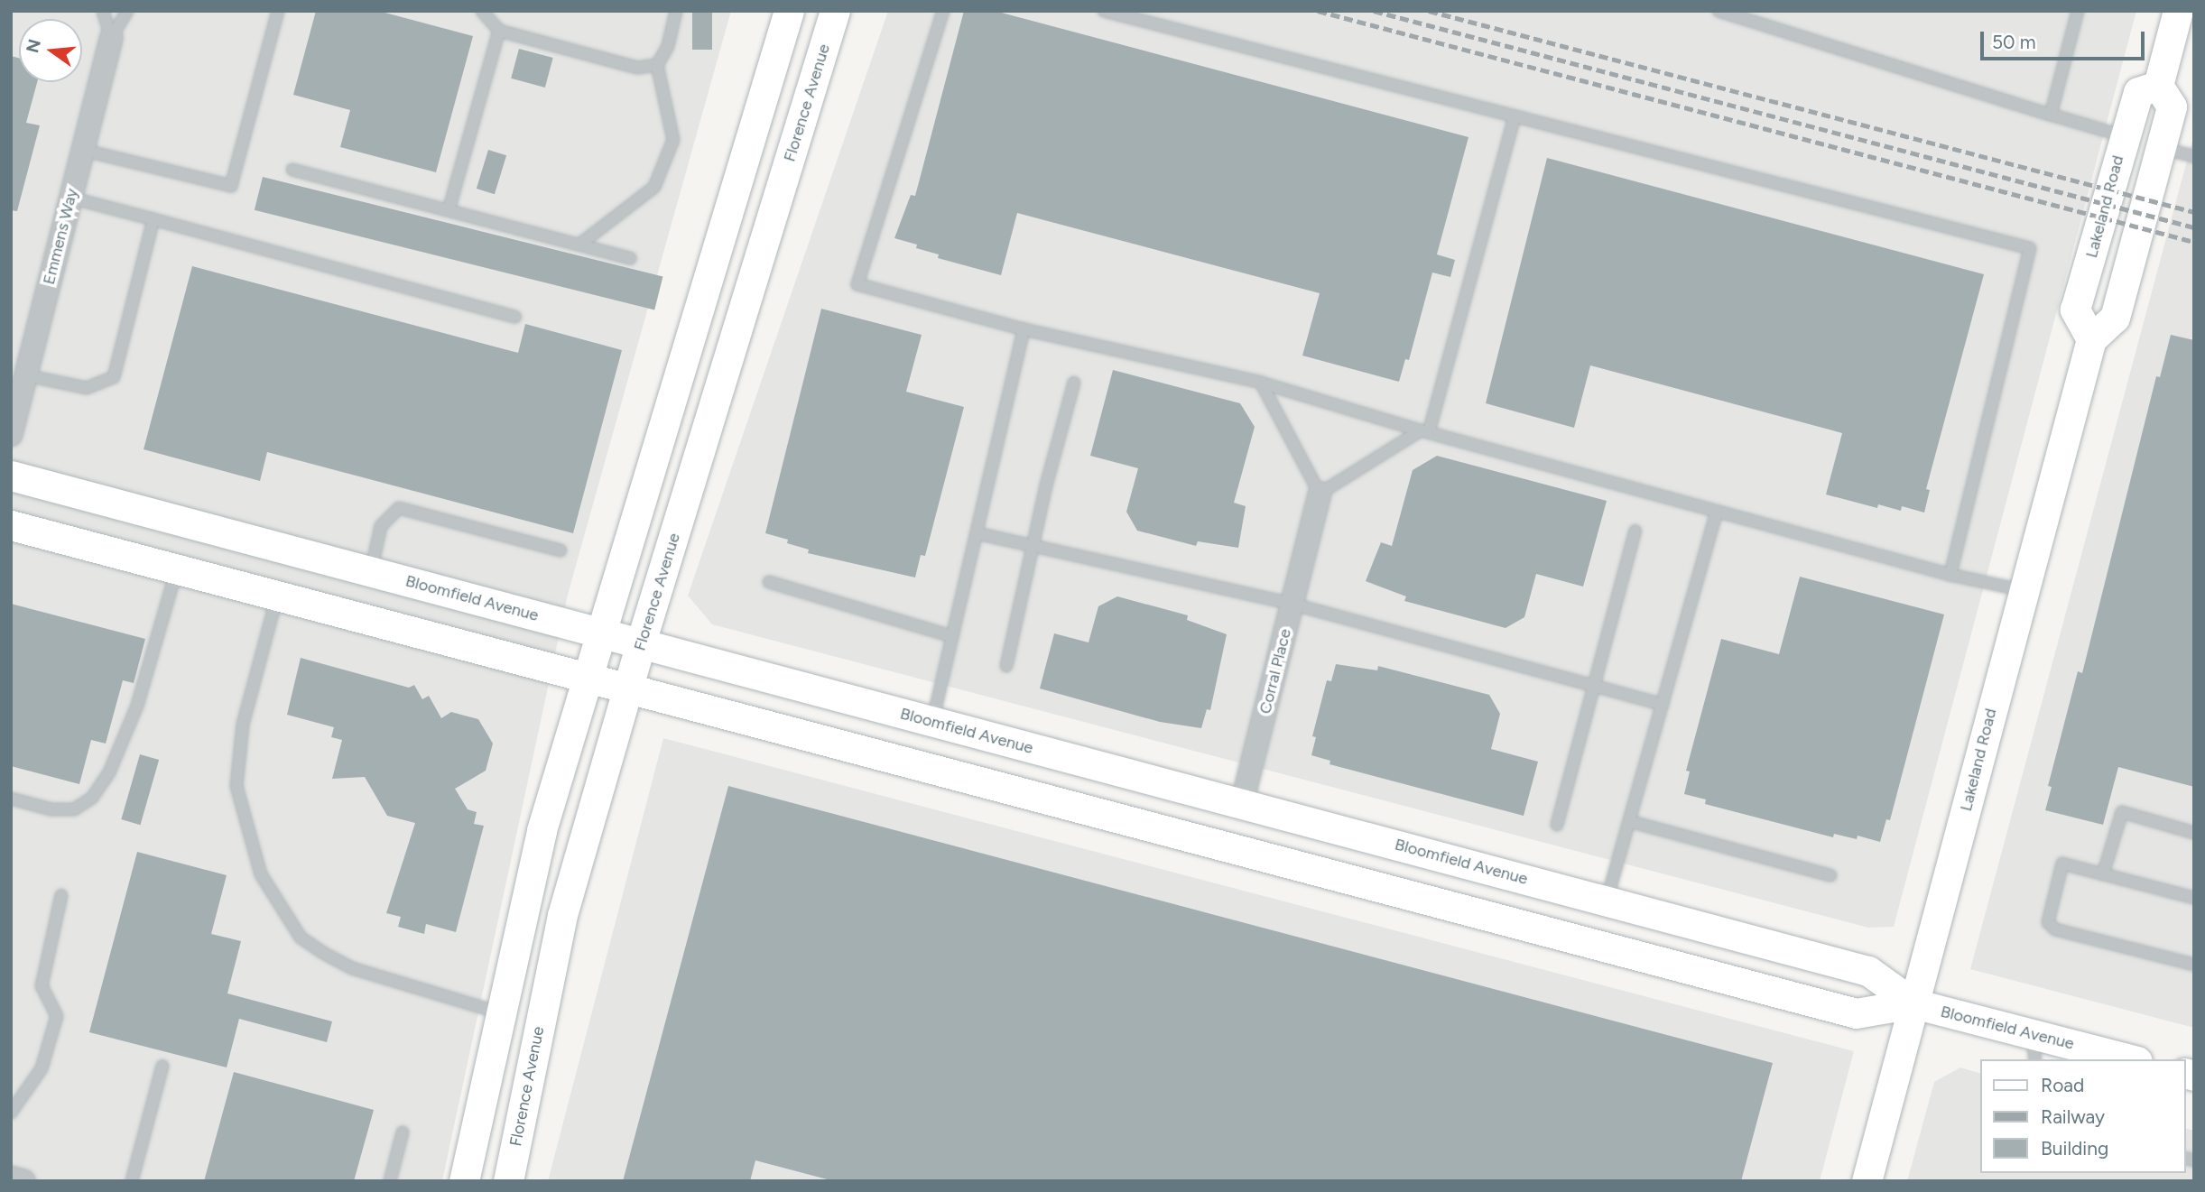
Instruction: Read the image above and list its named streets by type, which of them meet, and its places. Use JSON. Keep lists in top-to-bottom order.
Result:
{
  "streets": {
    "main road": [
      "Florence Avenue",
      "Lakeland Road",
      "Bloomfield Avenue",
      "Corral Place"
    ],
    "street": ["Emmens Way"]
  },
  "crossings": [
    ["Florence Avenue", "Bloomfield Avenue"],
    ["Lakeland Road", "Bloomfield Avenue"],
    ["Bloomfield Avenue", "Corral Place"]
  ],
  "legend": ["Road", "Railway", "Building"],
  "scale_bar": "50 m",
  "north": "left"
}
